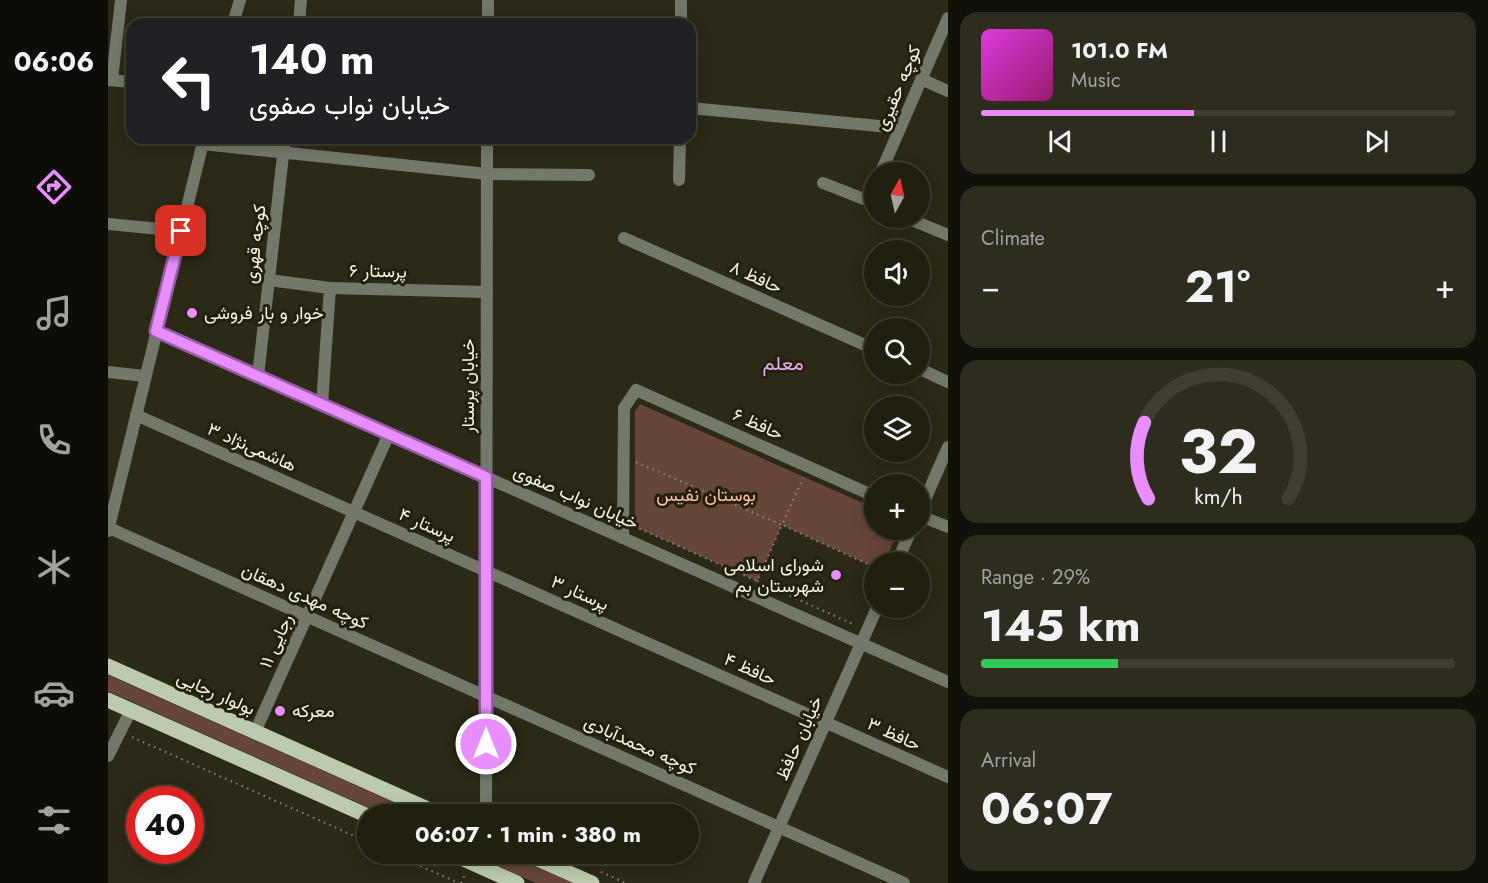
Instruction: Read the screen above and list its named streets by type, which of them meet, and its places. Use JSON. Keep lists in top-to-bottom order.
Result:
{
  "streets": {
    "main road": ["بولوار رجایی"],
    "street": [
      "کوچه حقیری",
      "کوچه قهری",
      "پرستار ۶",
      "حافظ ۸",
      "خیابان پرستار",
      "حافظ ۶",
      "هاشمی‌نژاد ۳",
      "خیابان نواب صفوی",
      "پرستار ۴",
      "پرستار ۳",
      "کوچه مهدی دهقان",
      "رجایی ۱۱",
      "حافظ ۴",
      "حافظ ۳",
      "خیابان حافظ",
      "کوچه محمدآبادی"
    ]
  },
  "crossings": [
    ["کوچه قهری", "پرستار ۶"],
    ["کوچه قهری", "خیابان نواب صفوی"],
    ["پرستار ۶", "خیابان پرستار"],
    ["خیابان پرستار", "خیابان نواب صفوی"],
    ["خیابان پرستار", "پرستار ۴"],
    ["خیابان پرستار", "پرستار ۳"],
    ["خیابان پرستار", "کوچه مهدی دهقان"],
    ["خیابان پرستار", "کوچه محمدآبادی"],
    ["هاشمی‌نژاد ۳", "پرستار ۴"],
    ["هاشمی‌نژاد ۳", "رجایی ۱۱"],
    ["خیابان نواب صفوی", "رجایی ۱۱"],
    ["خیابان نواب صفوی", "خیابان حافظ"],
    ["پرستار ۴", "پرستار ۳"],
    ["پرستار ۴", "رجایی ۱۱"],
    ["پرستار ۳", "حافظ ۴"],
    ["کوچه مهدی دهقان", "رجایی ۱۱"],
    ["کوچه مهدی دهقان", "کوچه محمدآبادی"],
    ["رجایی ۱۱", "بولوار رجایی"],
    ["حافظ ۴", "حافظ ۳"],
    ["حافظ ۴", "خیابان حافظ"],
    ["حافظ ۳", "خیابان حافظ"],
    ["خیابان حافظ", "کوچه محمدآبادی"]
  ],
  "districts": ["معلم"],
  "parks": ["بوستان نفیس"],
  "places": ["خوار و بار فروشی", "شورای اسلامی شهرستان بم", "معرکه"],
  "north": "top",
  "page": {
    "tabs": "06:06",
    "turn": ["140 m", "خیابان نواب صفوی"],
    "song": ["101.0 FM", "Music"],
    "map_buttons": ["+", "−"],
    "tile": [
      "Climate",
      ["Range · 29%", "145 km"],
      ["Arrival", "06:07"]
    ],
    "heat": ["−", "21°", "+"],
    "limit": "40",
    "trip": "06:07 · 1 min · 380 m",
    "gauge": ["32", "km/h"]
  }
}
